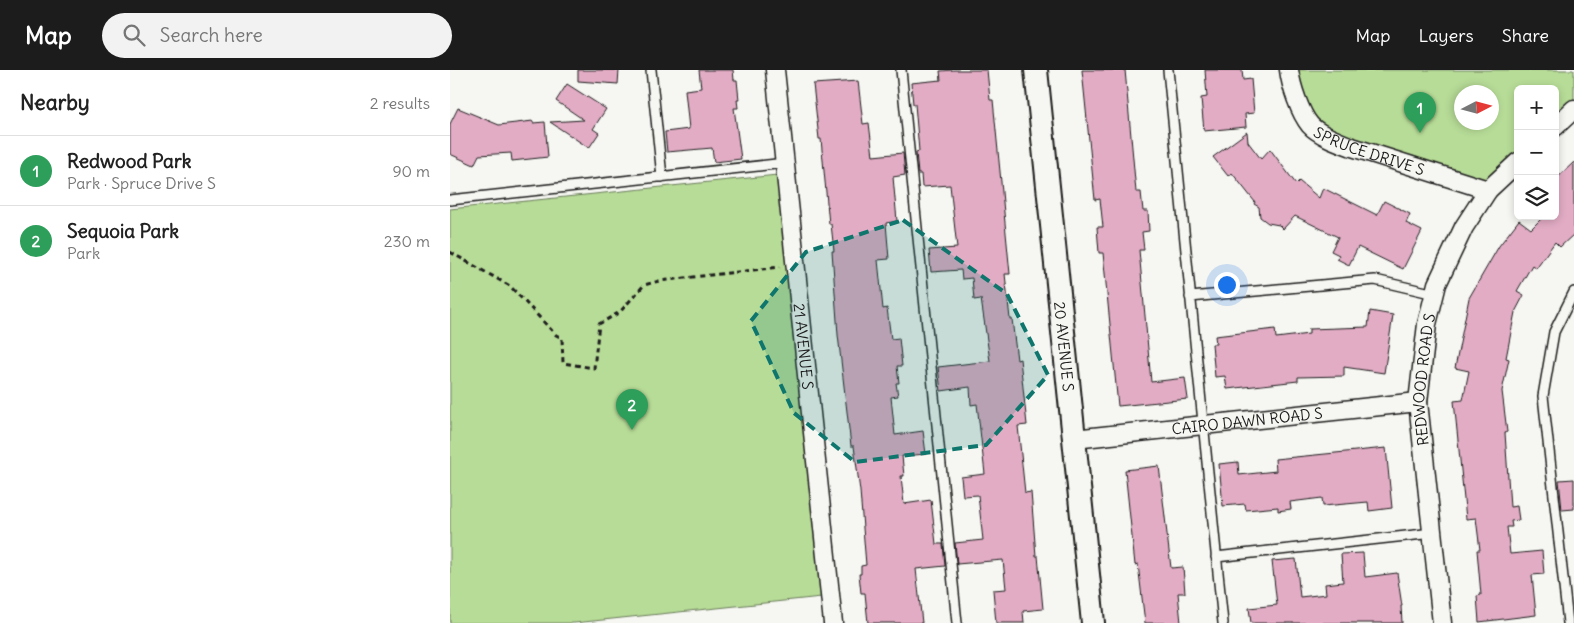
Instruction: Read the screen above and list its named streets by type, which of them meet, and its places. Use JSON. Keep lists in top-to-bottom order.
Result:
{
  "streets": {
    "street": [
      "SPRUCE DRIVE S",
      "21 AVENUE S",
      "20 AVENUE S",
      "REDWOOD ROAD S",
      "CAIRO DAWN ROAD S"
    ]
  },
  "crossings": [
    ["SPRUCE DRIVE S", "REDWOOD ROAD S"],
    ["20 AVENUE S", "CAIRO DAWN ROAD S"],
    ["REDWOOD ROAD S", "CAIRO DAWN ROAD S"]
  ],
  "north": "right",
  "page": {
    "header": "Map",
    "search": "Search here",
    "nav": ["Map", "Layers", "Share"],
    "heading": ["Nearby", "2 results"],
    "map_buttons": ["+", "−"],
    "pins": ["1", "2"],
    "list": [
      {
        "mark": "1",
        "name": "Redwood Park",
        "note": "Park · Spruce Drive S",
        "value": "90 m"
      },
      {
        "mark": "2",
        "name": "Sequoia Park",
        "note": "Park",
        "value": "230 m"
      }
    ]
  }
}
